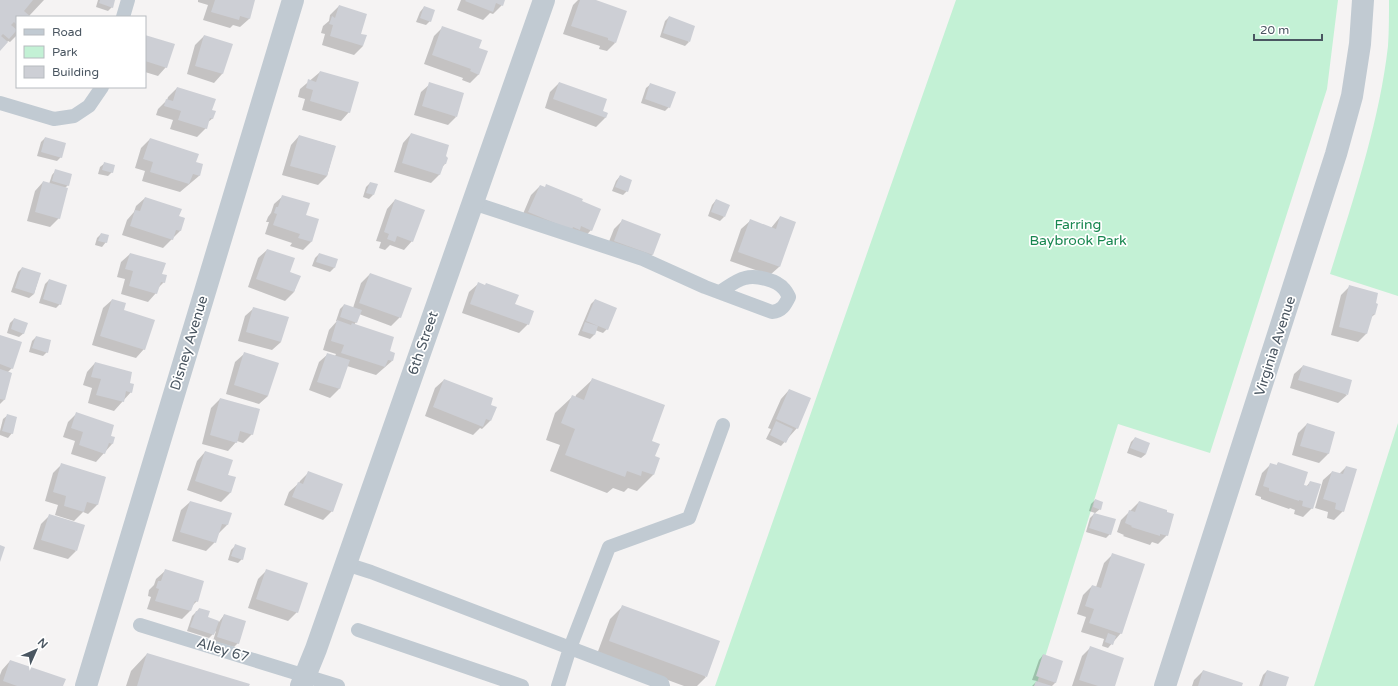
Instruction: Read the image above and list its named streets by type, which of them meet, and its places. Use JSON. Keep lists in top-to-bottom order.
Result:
{
  "streets": {
    "street": ["Disney Avenue", "6th Street", "Virginia Avenue"],
    "lane": ["Alley 67"]
  },
  "crossings": [
    ["6th Street", "Alley 67"]
  ],
  "parks": ["Farring Baybrook Park"],
  "legend": ["Road", "Park", "Building"],
  "scale_bar": "20 m",
  "north": "top right"
}
